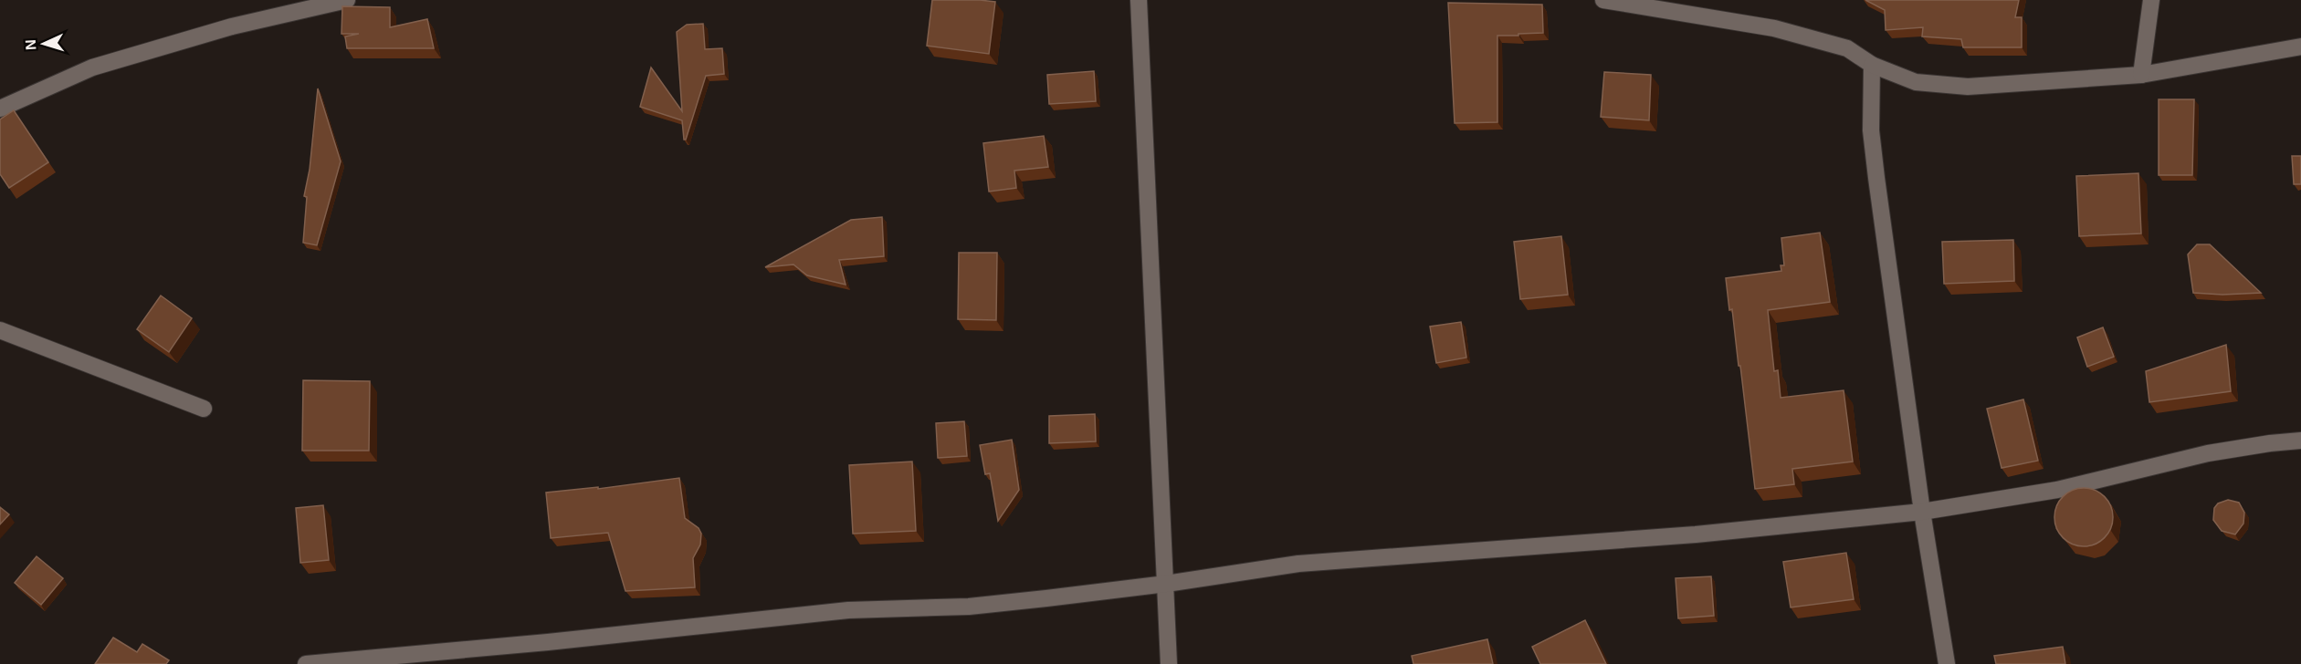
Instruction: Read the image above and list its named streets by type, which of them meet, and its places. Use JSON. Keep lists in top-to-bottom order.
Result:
{
  "north": "left"
}
